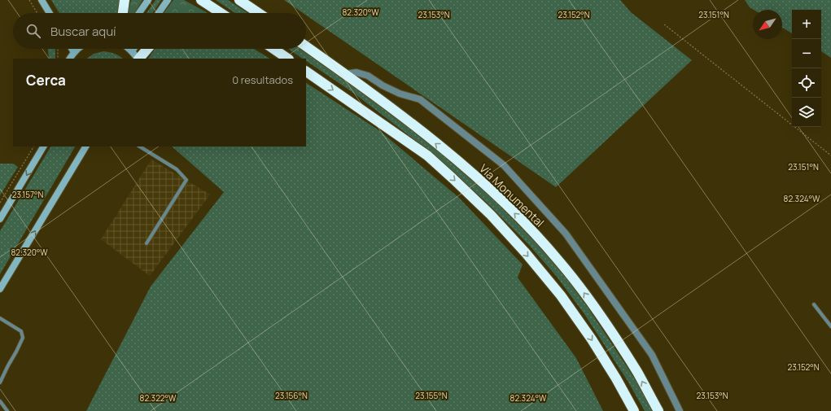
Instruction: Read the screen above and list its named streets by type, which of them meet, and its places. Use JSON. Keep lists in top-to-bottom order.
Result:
{
  "streets": {
    "highway": ["Vía Monumental"]
  },
  "north": "bottom left",
  "page": {
    "map_buttons": ["+", "−"],
    "search": "Buscar aquí",
    "heading": ["Cerca", "0 resultados"]
  },
  "coordinates": [
    "82.320°W",
    "23.151°N",
    "23.153°N",
    "23.152°N",
    "23.157°N",
    "82.324°W",
    "23.156°N",
    "23.155°N",
    "82.322°W"
  ]
}
